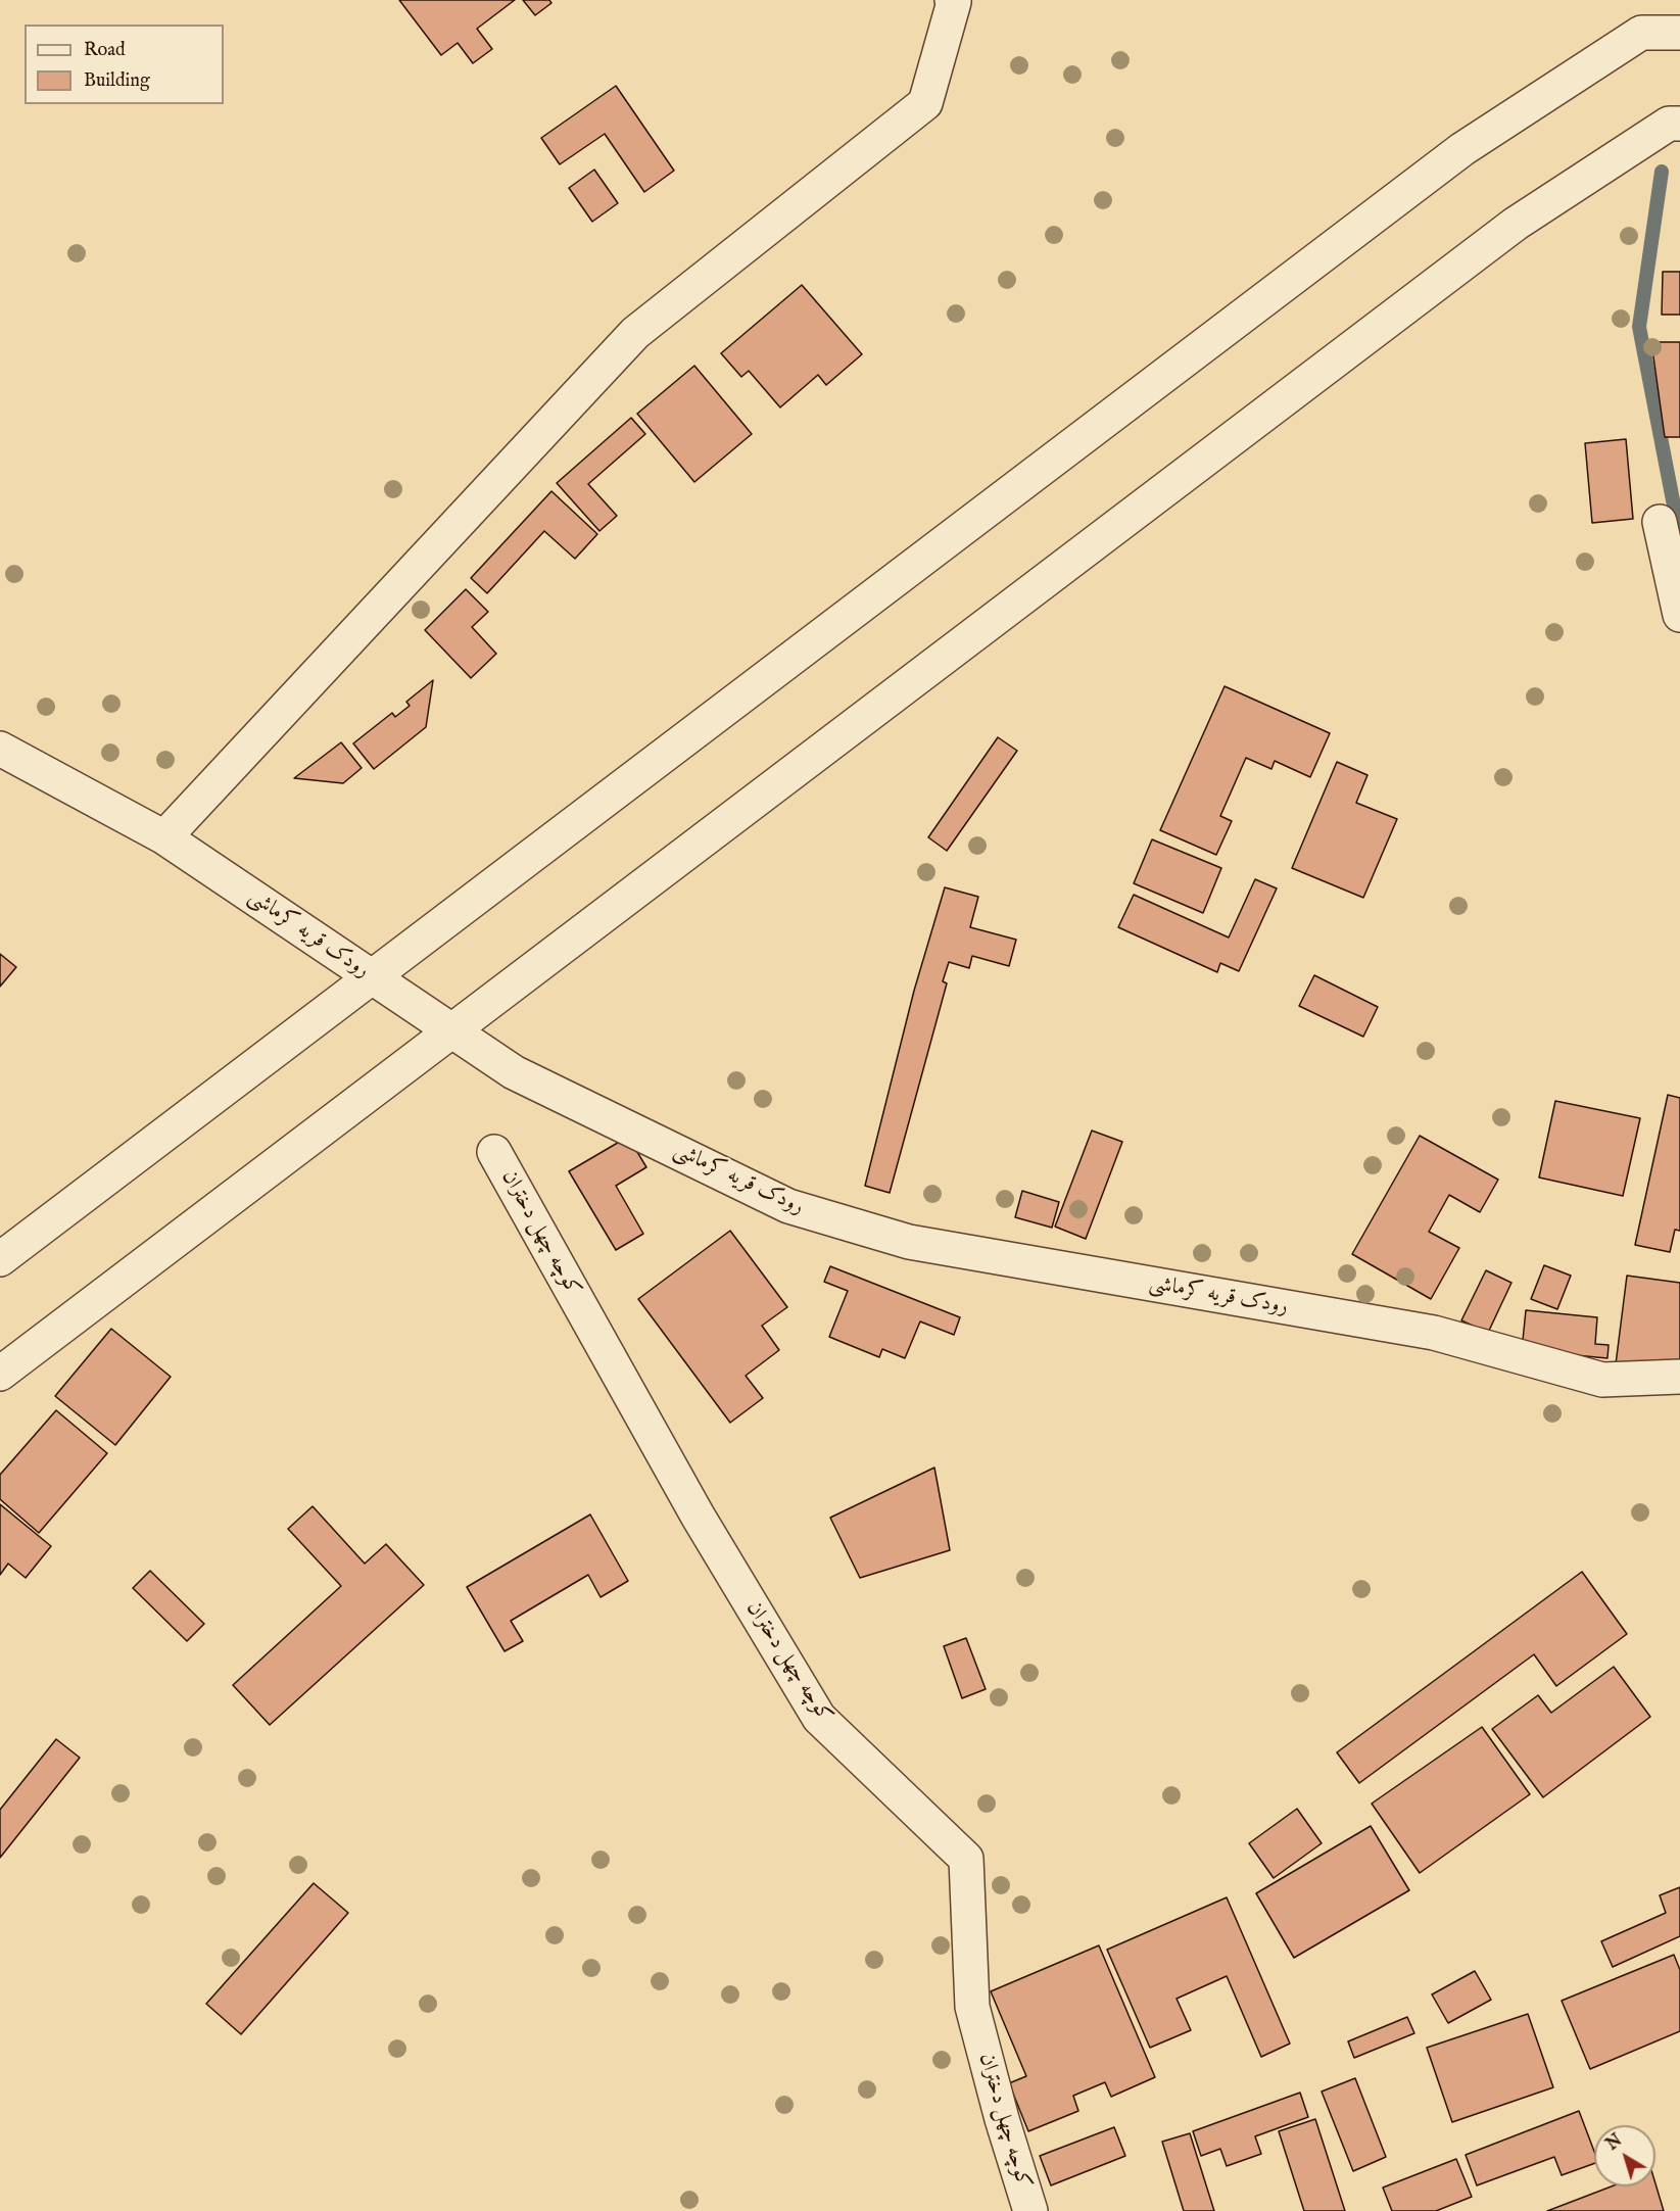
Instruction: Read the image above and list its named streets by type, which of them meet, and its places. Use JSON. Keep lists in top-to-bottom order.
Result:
{
  "streets": {
    "street": ["رودک قریه کرماشی", "کوچه چهل دختران"]
  },
  "legend": ["Road", "Building"],
  "north": "top left"
}
